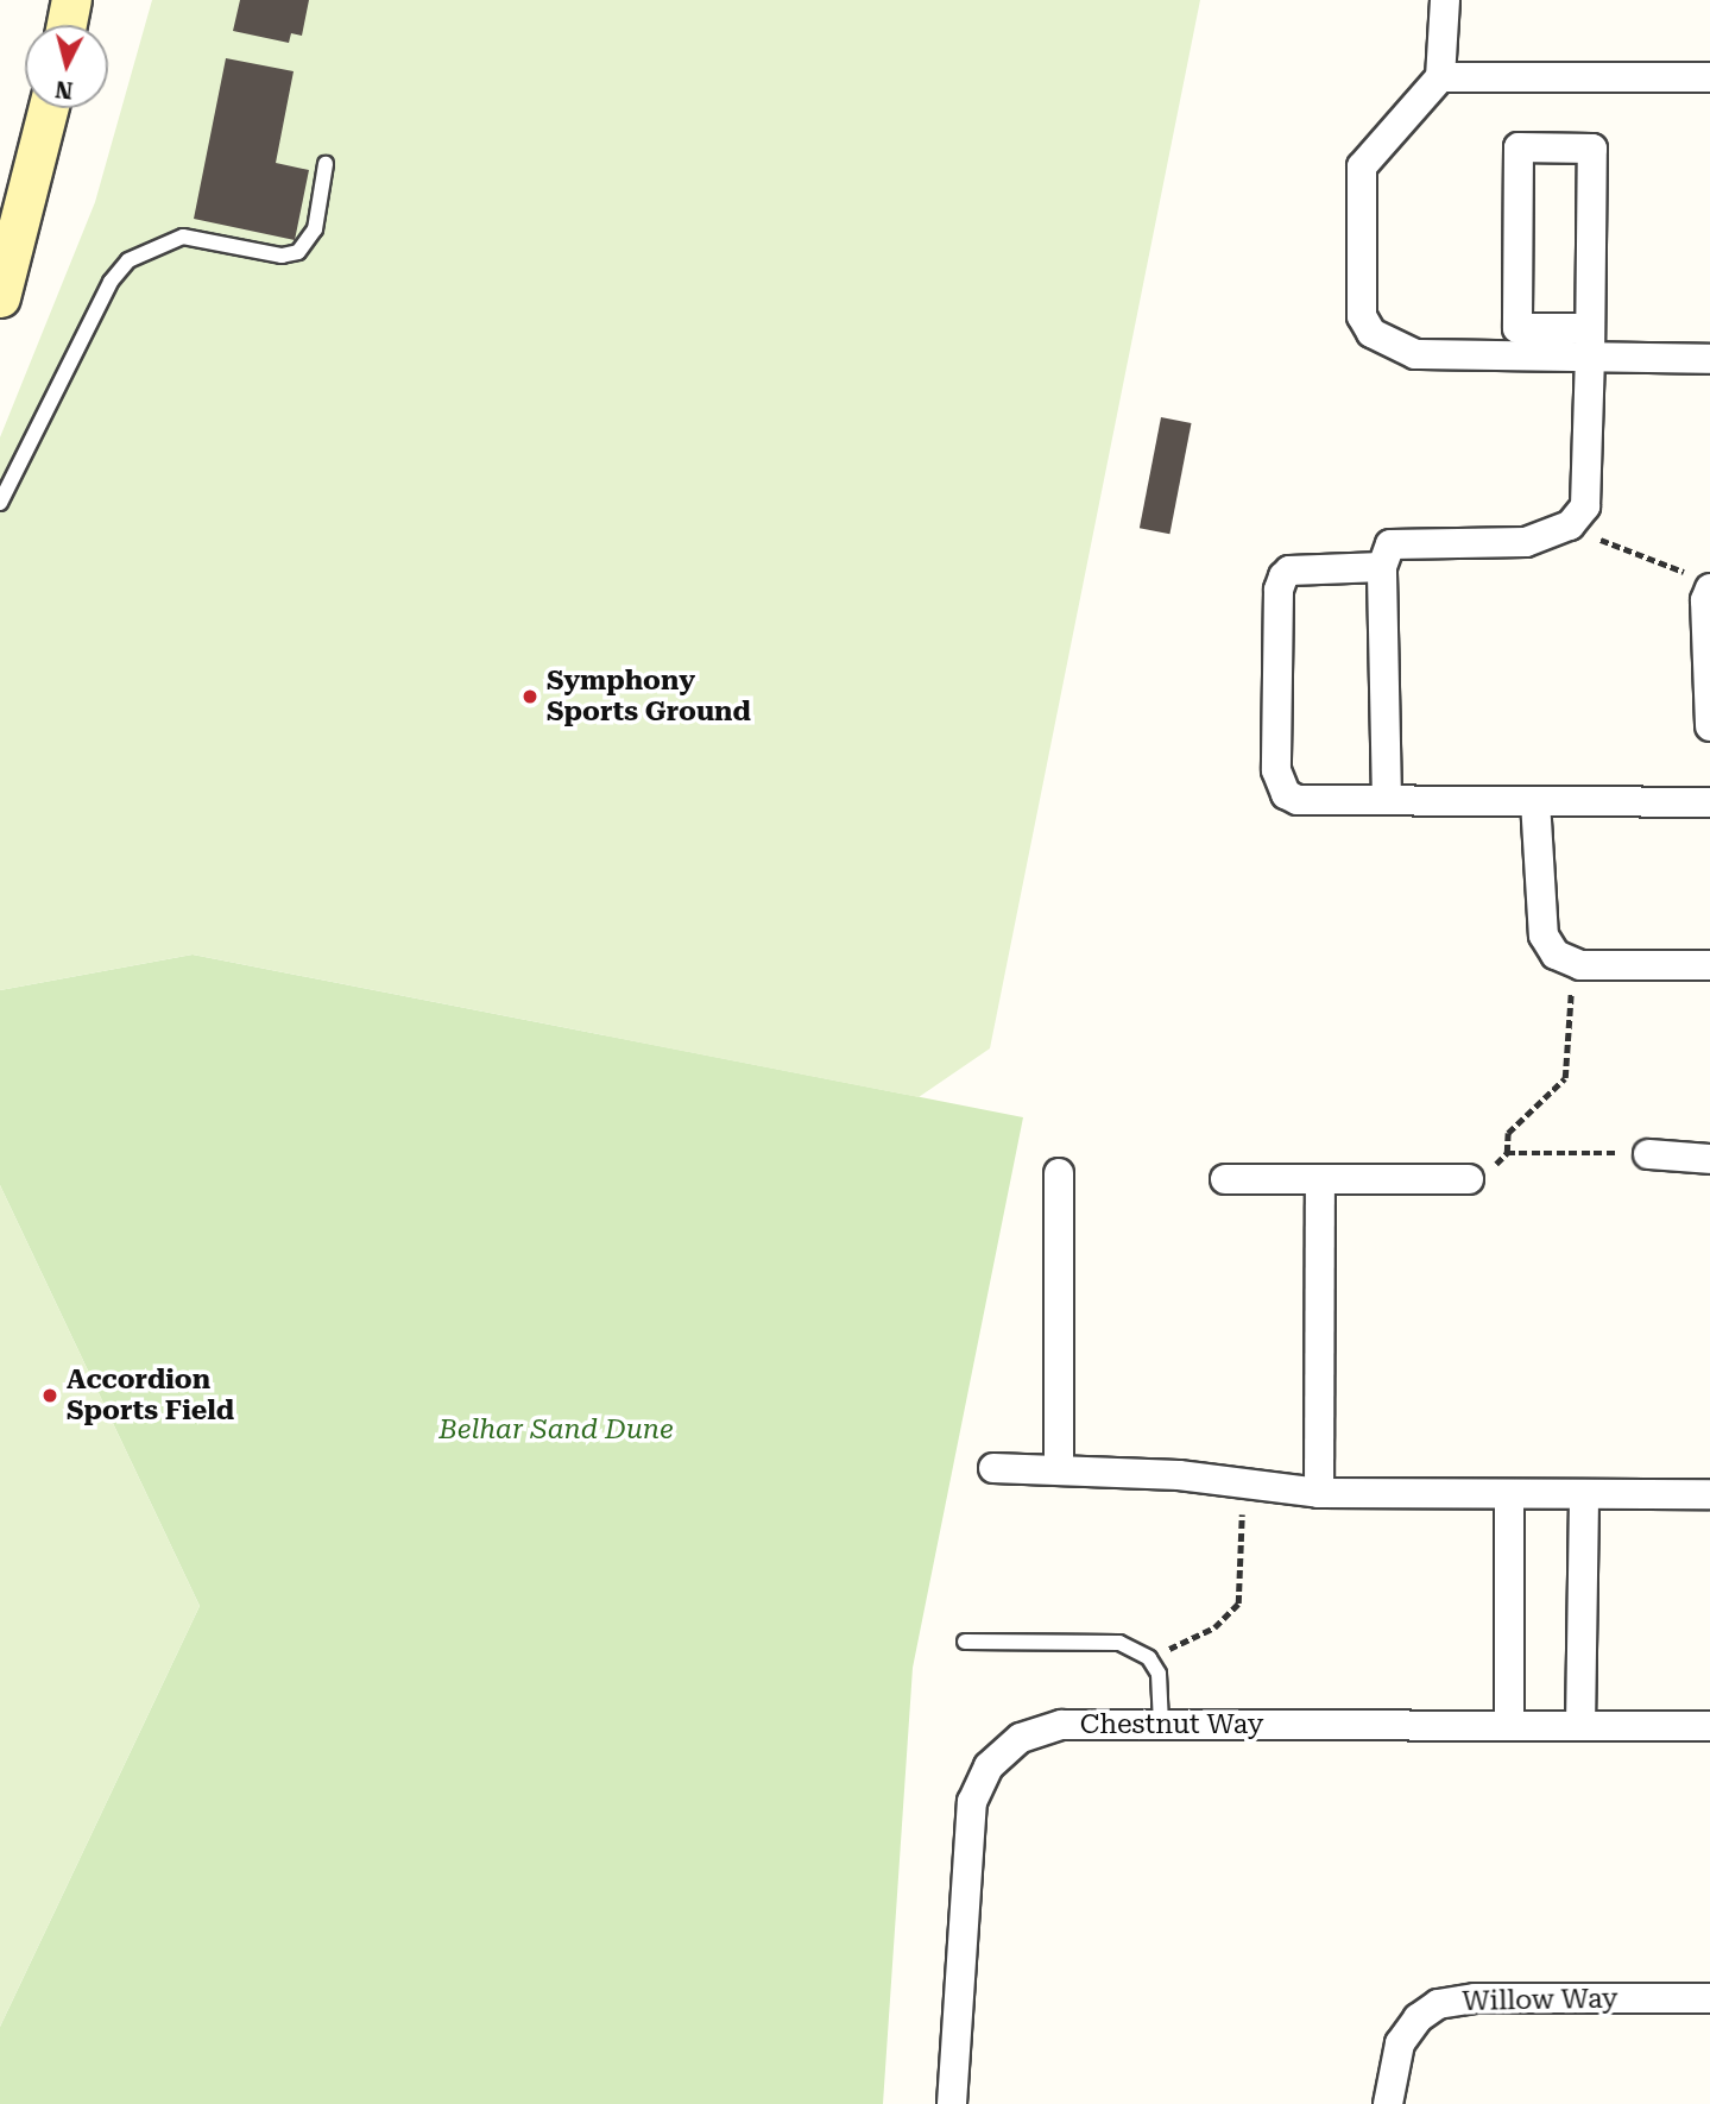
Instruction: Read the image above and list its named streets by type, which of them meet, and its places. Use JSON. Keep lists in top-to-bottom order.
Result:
{
  "streets": {
    "street": ["Chestnut Way", "Willow Way"]
  },
  "parks": ["Belhar Sand Dune"],
  "places": ["Symphony Sports Ground", "Accordion Sports Field"],
  "north": "bottom"
}
